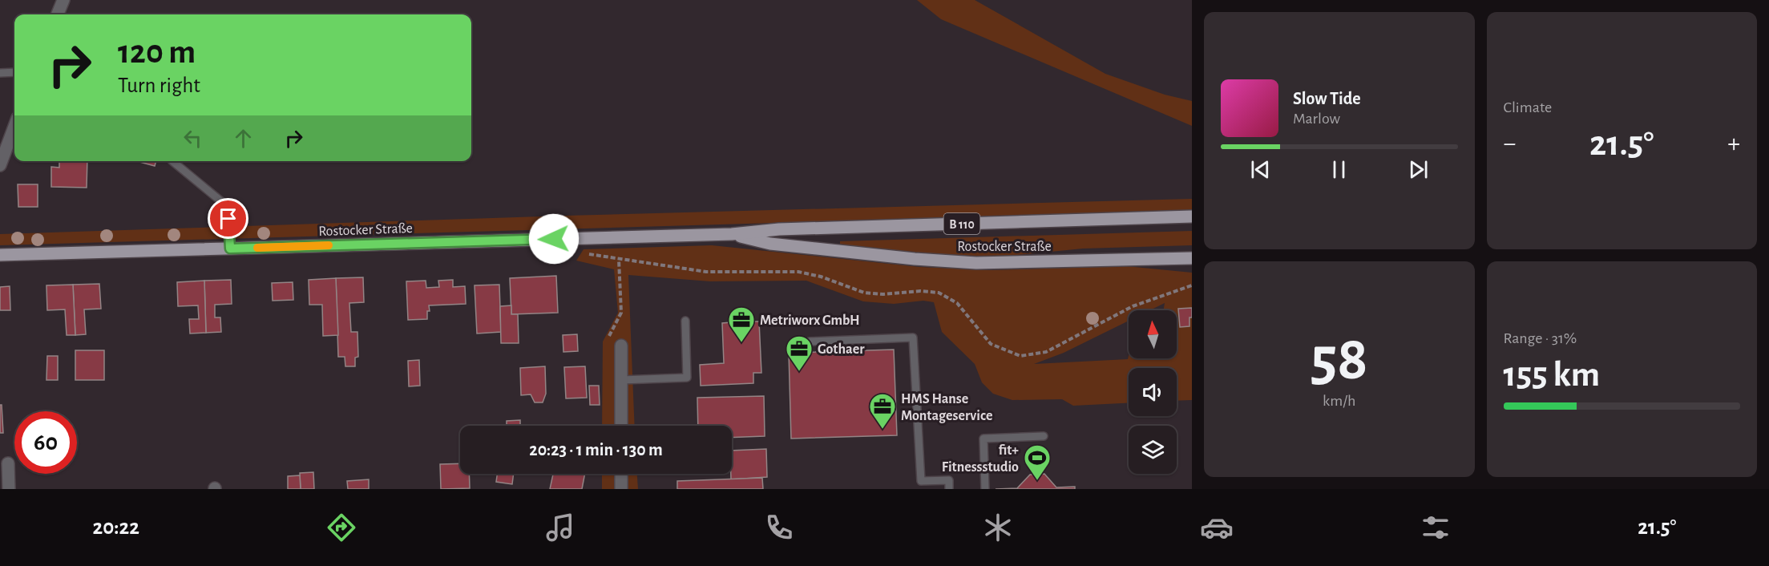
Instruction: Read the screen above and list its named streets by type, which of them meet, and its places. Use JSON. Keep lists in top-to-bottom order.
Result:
{
  "streets": {
    "main road": ["B 110", "Rostocker Straße"]
  },
  "places": {
    "office": ["Metriworx GmbH", "Gothaer", "HMS Hanse Montageservice"],
    "sports": ["fit+ Fitnessstudio"]
  },
  "north": "top",
  "page": {
    "tile": [
      "Climate",
      ["58", "km/h"],
      ["Range · 31%", "155 km"]
    ],
    "turn": ["120 m", "Turn right"],
    "song": ["Slow Tide", "Marlow"],
    "heat": ["−", "21.5°", "+"],
    "limit": "60",
    "trip": "20:23 · 1 min · 130 m",
    "tabs": ["20:22", "21.5°"]
  }
}
